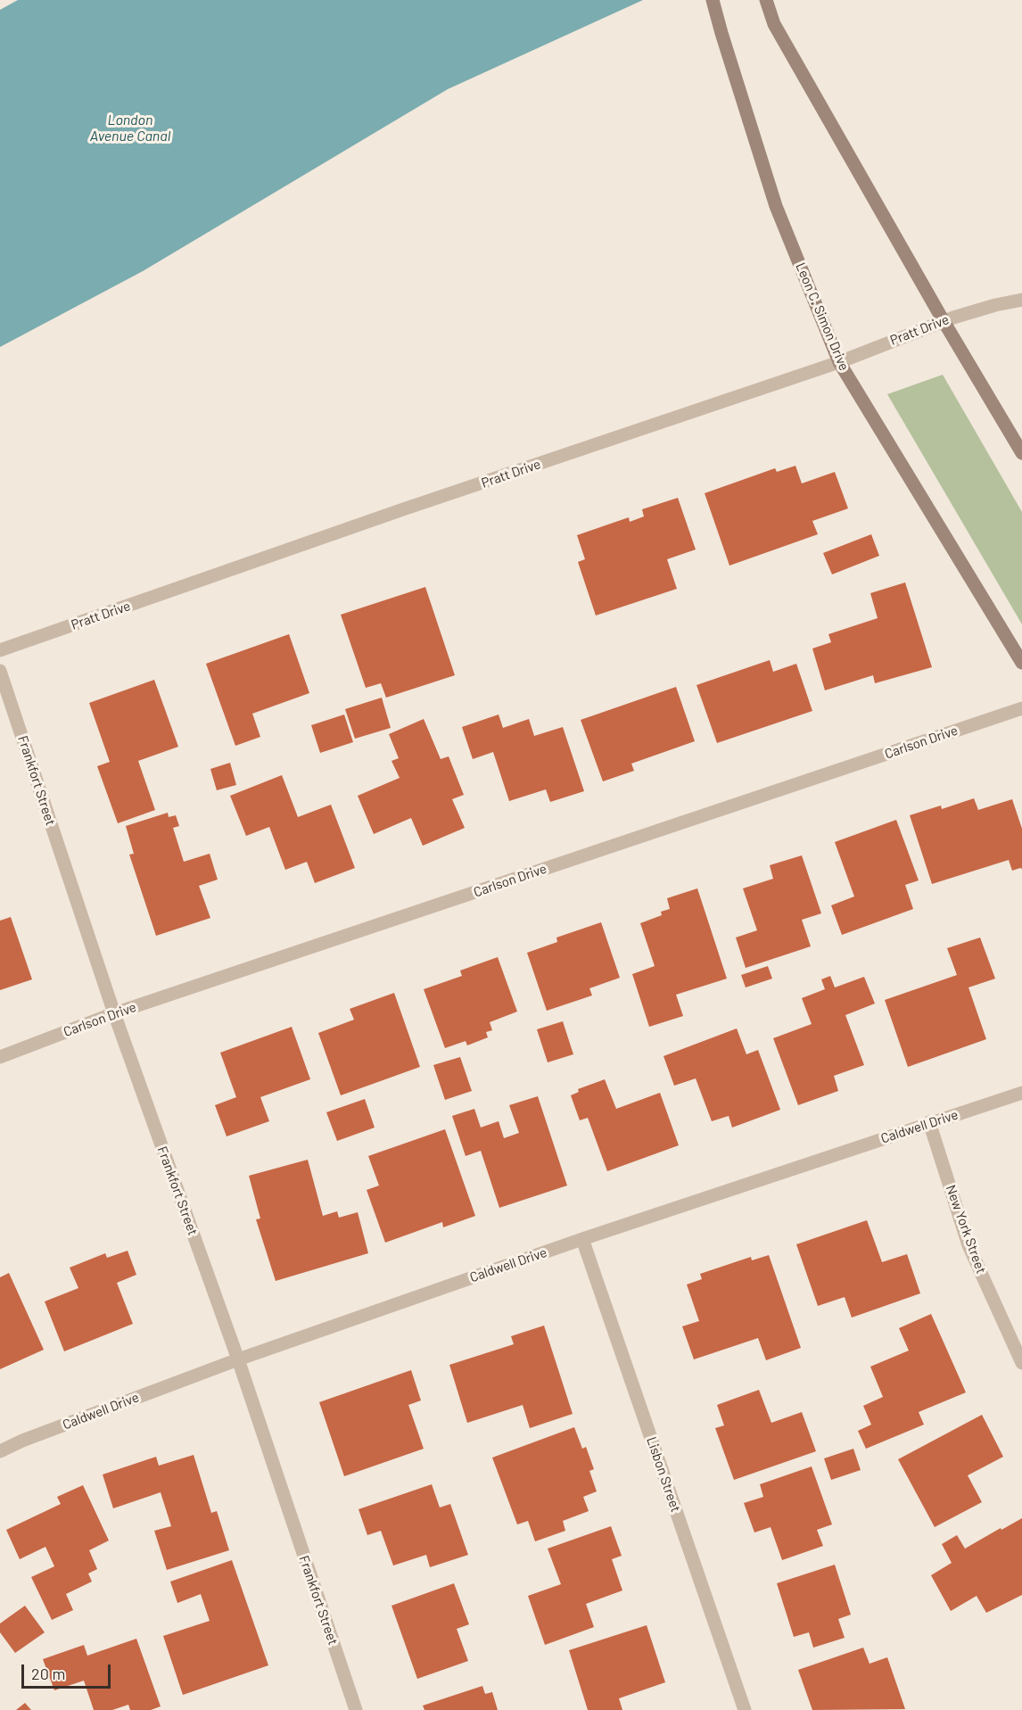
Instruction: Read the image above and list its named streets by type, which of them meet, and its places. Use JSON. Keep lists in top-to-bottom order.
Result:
{
  "streets": {
    "main road": ["Leon C. Simon Drive"],
    "street": [
      "Pratt Drive",
      "Carlson Drive",
      "Frankfort Street",
      "Caldwell Drive",
      "New York Street",
      "Lisbon Street"
    ]
  },
  "crossings": [
    ["Leon C. Simon Drive", "Pratt Drive"],
    ["Carlson Drive", "Frankfort Street"],
    ["Frankfort Street", "Caldwell Drive"],
    ["Caldwell Drive", "New York Street"],
    ["Caldwell Drive", "Lisbon Street"]
  ],
  "water": ["London Avenue Canal"],
  "scale_bar": "20 m"
}
